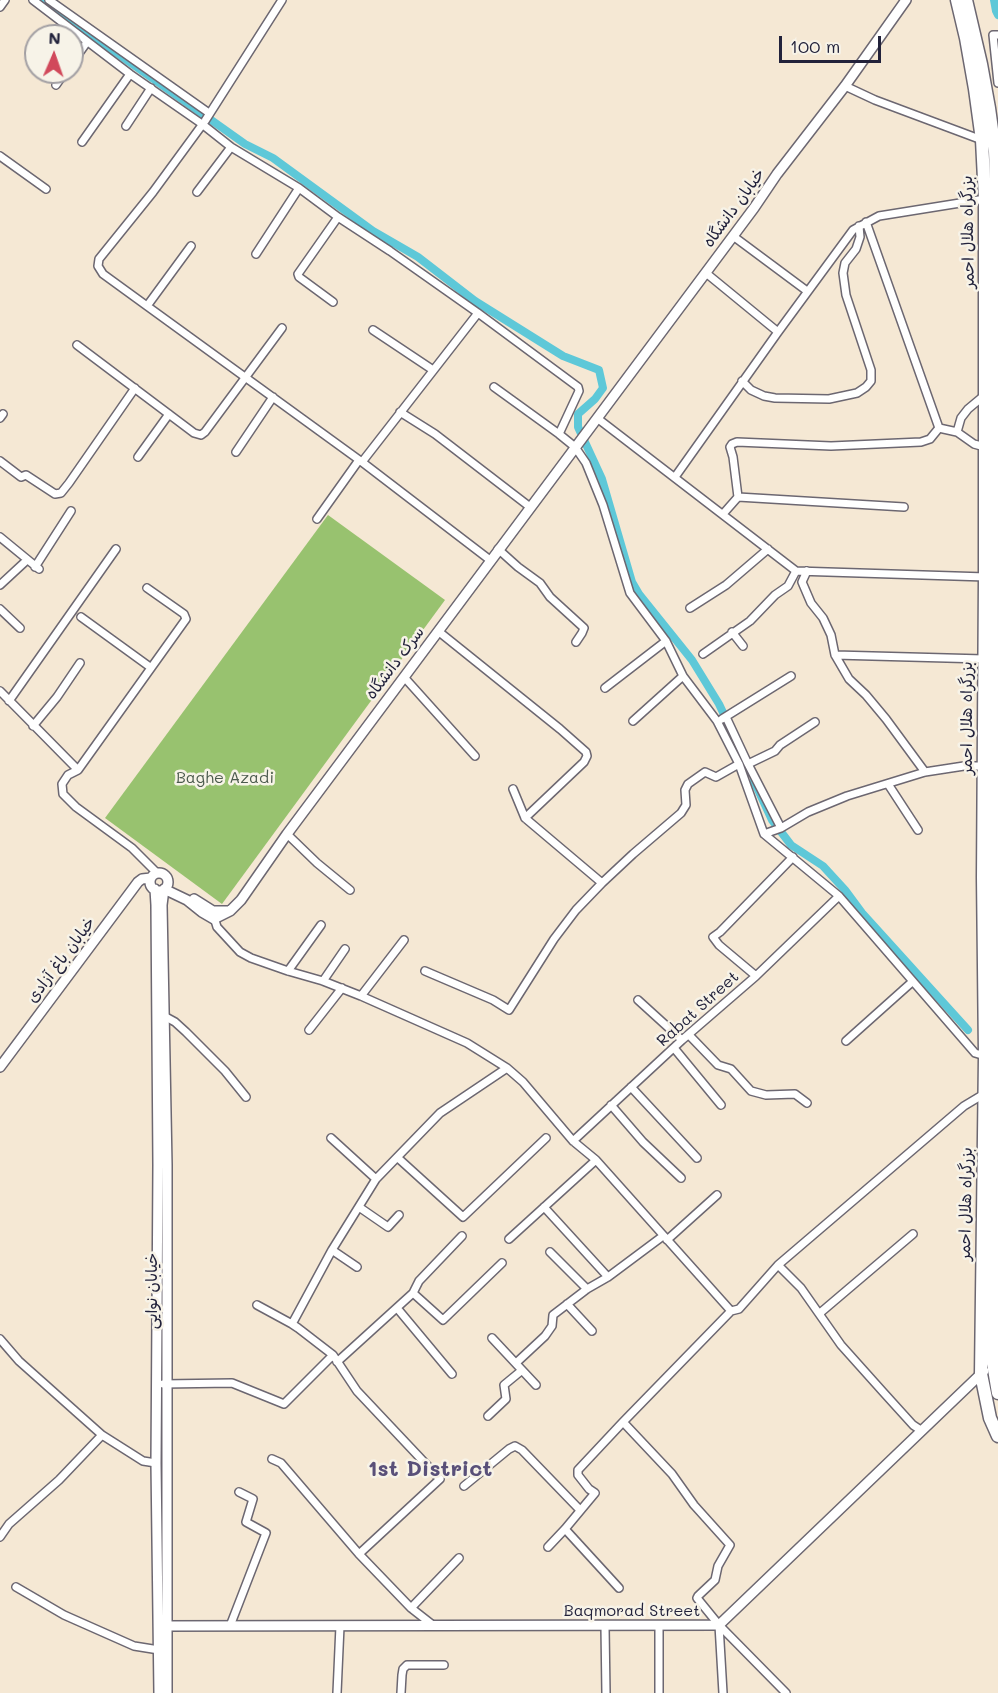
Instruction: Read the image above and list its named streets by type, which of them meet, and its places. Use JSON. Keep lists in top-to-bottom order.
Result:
{
  "streets": {
    "highway": ["بزرگراه هلال احمر"],
    "street": [
      "خیابان دانشگاه",
      "سرک دانشگاه",
      "خیابان باغ آزادی",
      "Rabat Street",
      "خیابان نوایی",
      "Baqmorad Street"
    ]
  },
  "crossings": [
    ["خیابان دانشگاه", "سرک دانشگاه"],
    ["بزرگراه هلال احمر", "Baqmorad Street"],
    ["خیابان نوایی", "Baqmorad Street"]
  ],
  "districts": ["1st District"],
  "parks": ["Baghe Azadi"],
  "scale_bar": "100 m",
  "north": "top"
}
